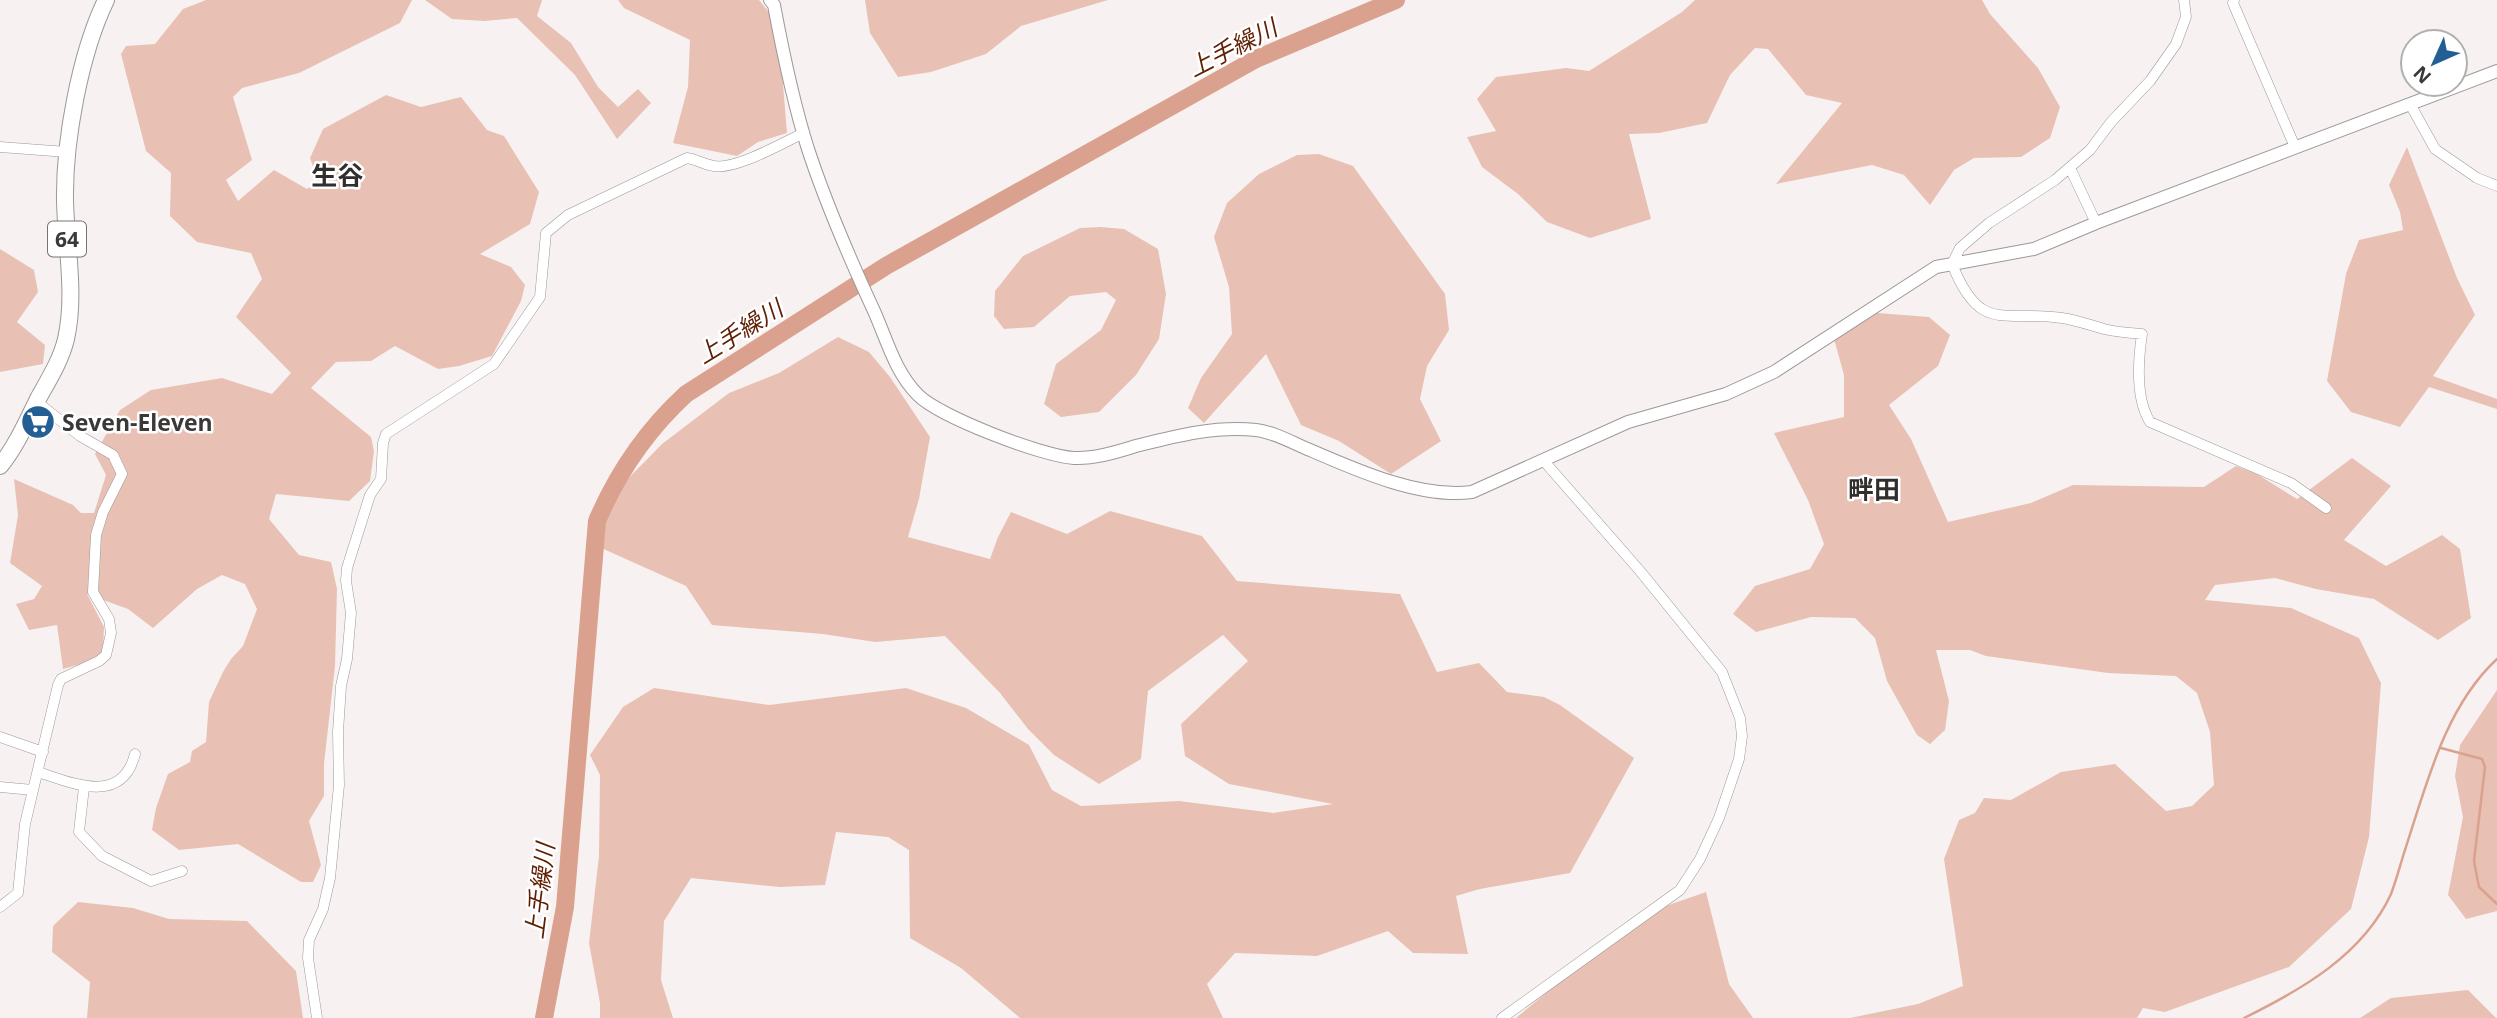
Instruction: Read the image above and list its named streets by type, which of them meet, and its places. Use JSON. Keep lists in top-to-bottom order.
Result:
{
  "streets": {
    "main road": ["64"]
  },
  "districts": ["生谷", "畔田"],
  "water": ["上手繰川"],
  "places": {
    "supermarket": ["Seven-Eleven"]
  },
  "north": "bottom left"
}
